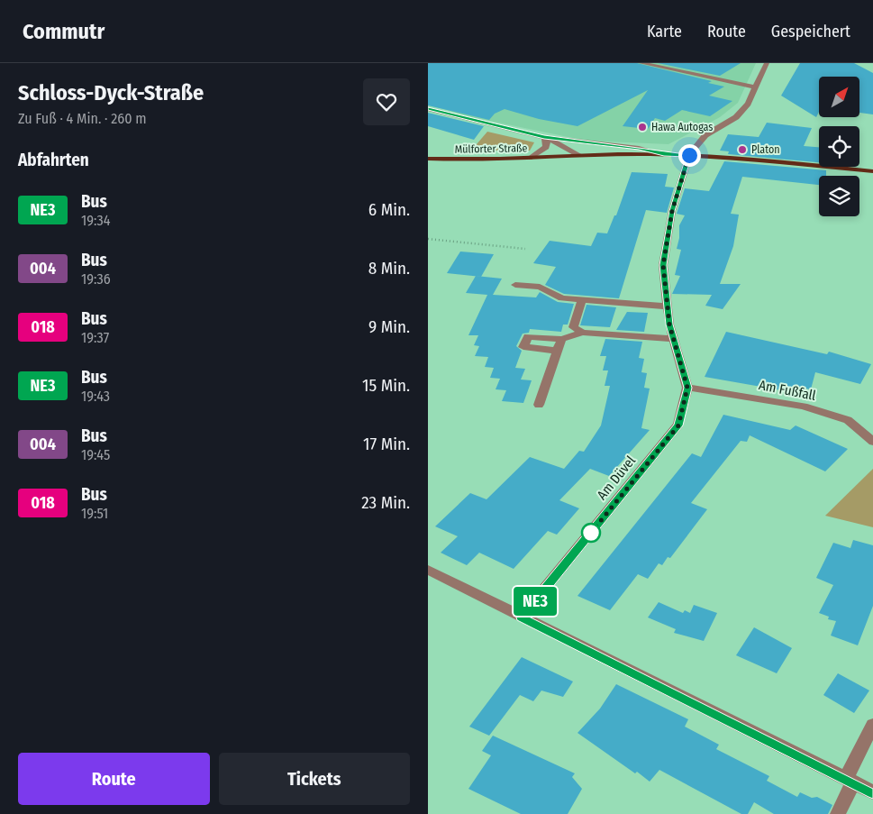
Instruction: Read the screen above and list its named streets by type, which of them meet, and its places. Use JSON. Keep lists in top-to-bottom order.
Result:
{
  "streets": {
    "main road": ["Mülforter Straße"],
    "street": ["Am Fußfall", "Am Düvel"]
  },
  "crossings": [
    ["Mülforter Straße", "Am Düvel"],
    ["Am Fußfall", "Am Düvel"]
  ],
  "places": ["Hawa Autogas", "Platon"],
  "lines": ["bus line NE3"],
  "north": "top right",
  "page": {
    "header": "Commutr",
    "nav": ["Karte", "Route", "Gespeichert"],
    "heading": [
      ["Schloss-Dyck-Straße", "Zu Fuß · 4 Min. · 260 m"],
      "Abfahrten"
    ],
    "on_map": "NE3",
    "list": [
      {
        "mark": "NE3",
        "name": "Bus",
        "note": "19:34",
        "value": "6 Min."
      },
      {
        "mark": "004",
        "name": "Bus",
        "note": "19:36",
        "value": "8 Min."
      },
      {
        "mark": "018",
        "name": "Bus",
        "note": "19:37",
        "value": "9 Min."
      },
      {
        "mark": "NE3",
        "name": "Bus",
        "note": "19:43",
        "value": "15 Min."
      },
      {
        "mark": "004",
        "name": "Bus",
        "note": "19:45",
        "value": "17 Min."
      },
      {
        "mark": "018",
        "name": "Bus",
        "note": "19:51",
        "value": "23 Min."
      }
    ],
    "buttons": ["Route", "Tickets"]
  }
}
